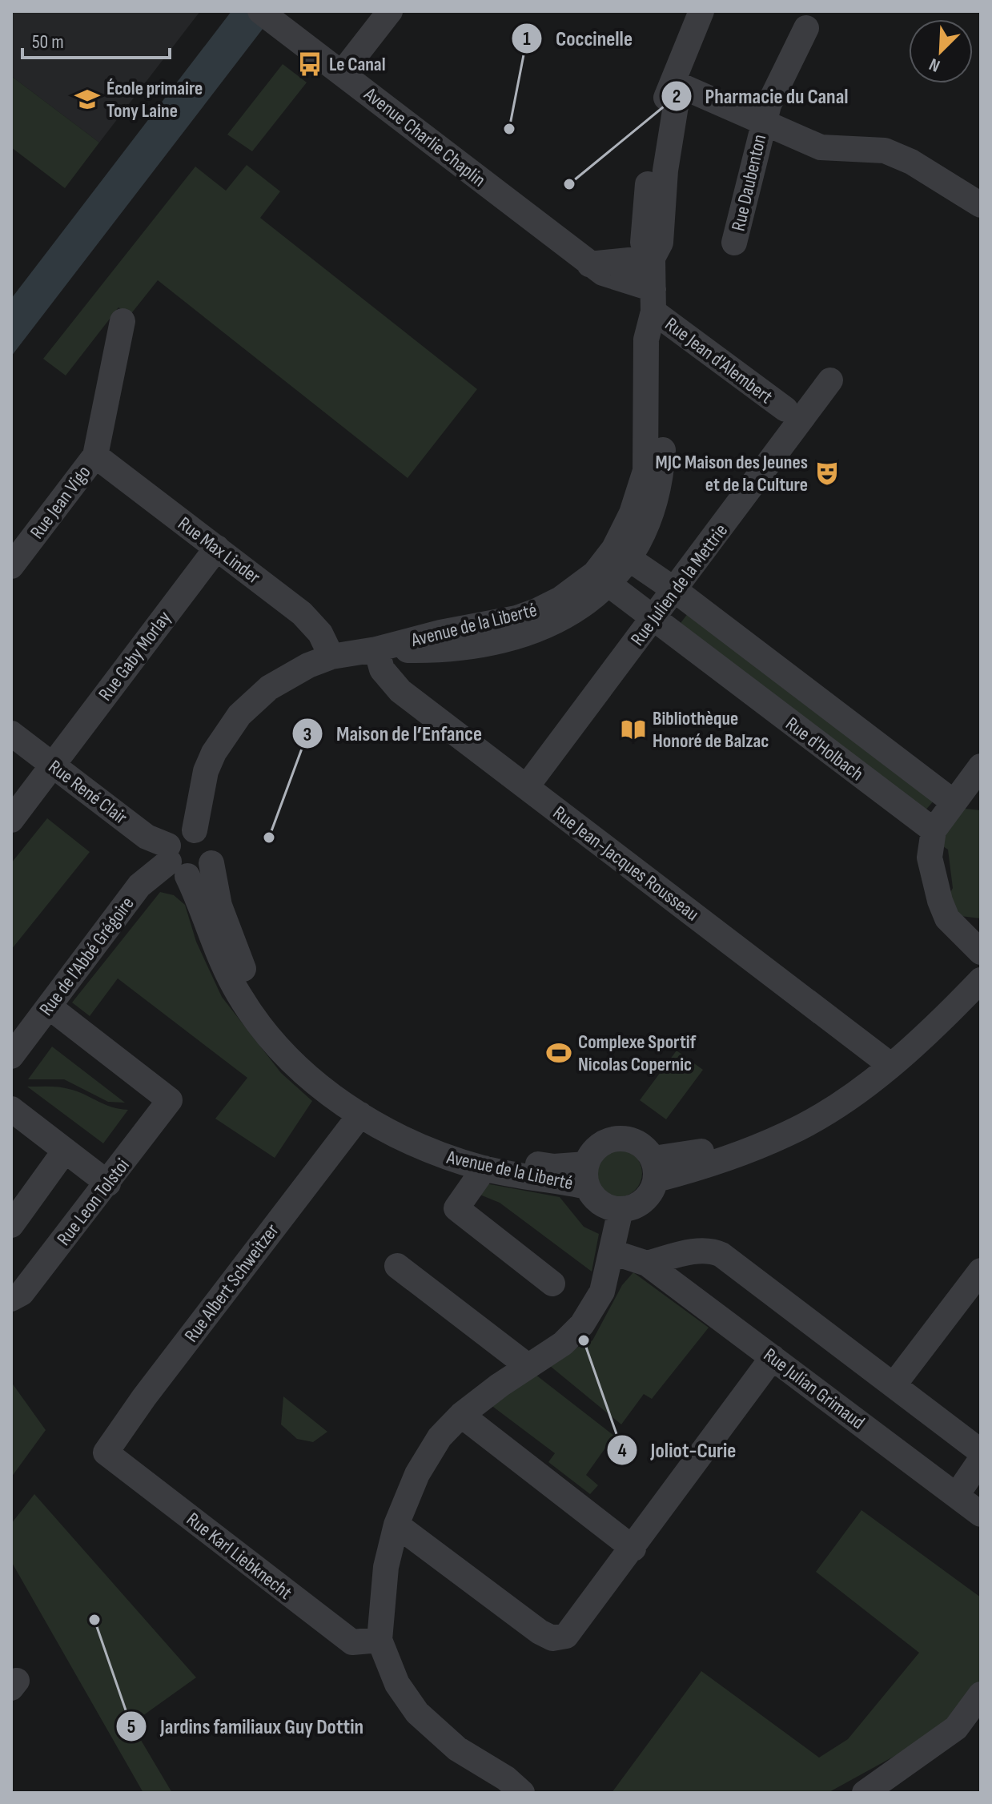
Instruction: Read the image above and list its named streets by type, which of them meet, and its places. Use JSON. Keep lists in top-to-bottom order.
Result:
{
  "streets": {
    "street": [
      "Avenue Charlie Chaplin",
      "Rue Daubenton",
      "Rue Jean d'Alembert",
      "Rue Jean Vigo",
      "Rue Max Linder",
      "Rue Julien de la Mettrie",
      "Avenue de la Liberté",
      "Rue Gaby Morlay",
      "Rue d'Holbach",
      "Rue René Clair",
      "Rue Jean-Jacques Rousseau",
      "Rue de l'Abbé Grégoire",
      "Rue Leon Tolstoi",
      "Rue Albert Schweitzer",
      "Rue Julian Grimaud",
      "Rue Karl Liebknecht"
    ]
  },
  "crossings": [
    ["Avenue Charlie Chaplin", "Rue Jean d'Alembert"],
    ["Avenue Charlie Chaplin", "Avenue de la Liberté"],
    ["Rue Daubenton", "Avenue de la Liberté"],
    ["Rue Jean d'Alembert", "Avenue de la Liberté"],
    ["Rue Jean Vigo", "Rue Max Linder"],
    ["Rue Max Linder", "Avenue de la Liberté"],
    ["Rue Max Linder", "Rue Gaby Morlay"],
    ["Rue Julien de la Mettrie", "Rue d'Holbach"],
    ["Rue Julien de la Mettrie", "Rue Jean-Jacques Rousseau"],
    ["Avenue de la Liberté", "Rue d'Holbach"],
    ["Avenue de la Liberté", "Rue René Clair"],
    ["Avenue de la Liberté", "Rue Jean-Jacques Rousseau"],
    ["Avenue de la Liberté", "Rue de l'Abbé Grégoire"],
    ["Avenue de la Liberté", "Rue Albert Schweitzer"],
    ["Rue Gaby Morlay", "Rue René Clair"],
    ["Rue René Clair", "Rue de l'Abbé Grégoire"],
    ["Rue de l'Abbé Grégoire", "Rue Leon Tolstoi"],
    ["Rue Albert Schweitzer", "Rue Karl Liebknecht"]
  ],
  "places": {
    "bus stop": ["Le Canal"],
    "school or university": ["École primaire Tony Laine"],
    "other": [
      "Coccinelle",
      "Pharmacie du Canal",
      "Maison de l’Enfance",
      "Joliot-Curie",
      "Jardins familiaux Guy Dottin"
    ],
    "theatre": ["MJC Maison des Jeunes et de la Culture"],
    "library": ["Bibliothèque Honoré de Balzac"],
    "sports": ["Complexe Sportif Nicolas Copernic"]
  },
  "scale_bar": "50 m",
  "north": "bottom left"
}
